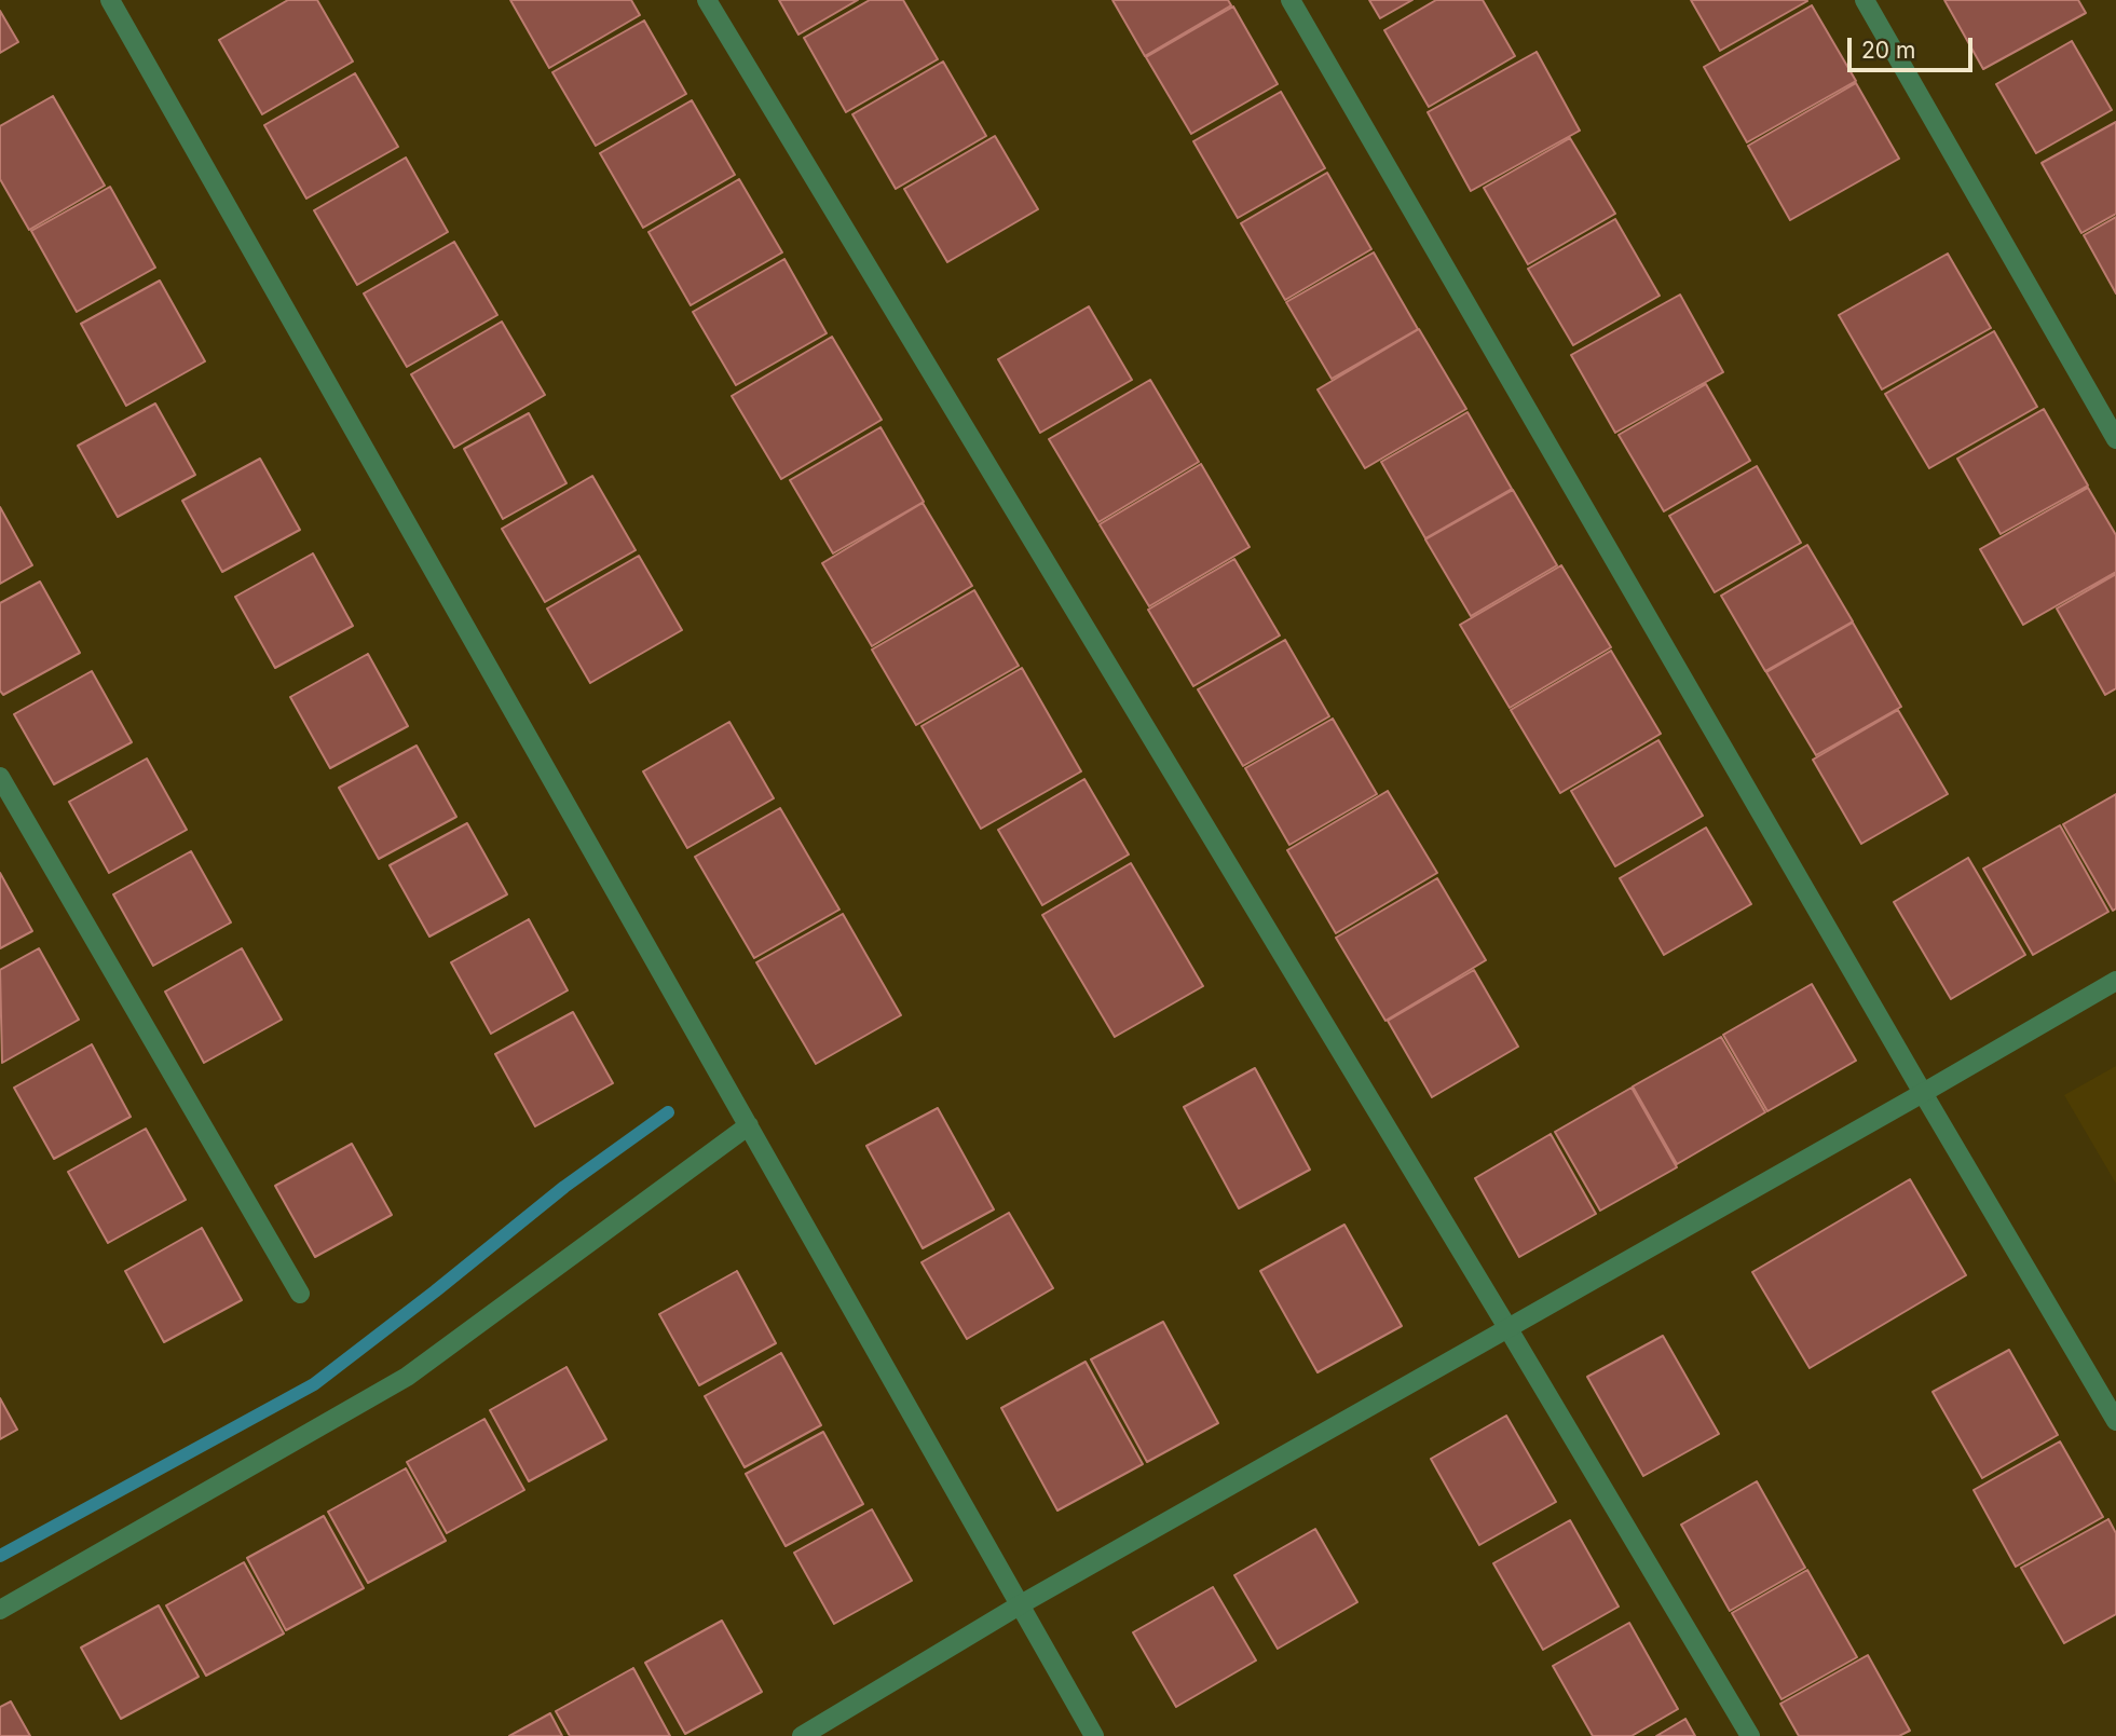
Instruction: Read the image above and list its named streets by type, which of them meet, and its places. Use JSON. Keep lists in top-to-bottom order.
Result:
{
  "scale_bar": "20 m"
}
